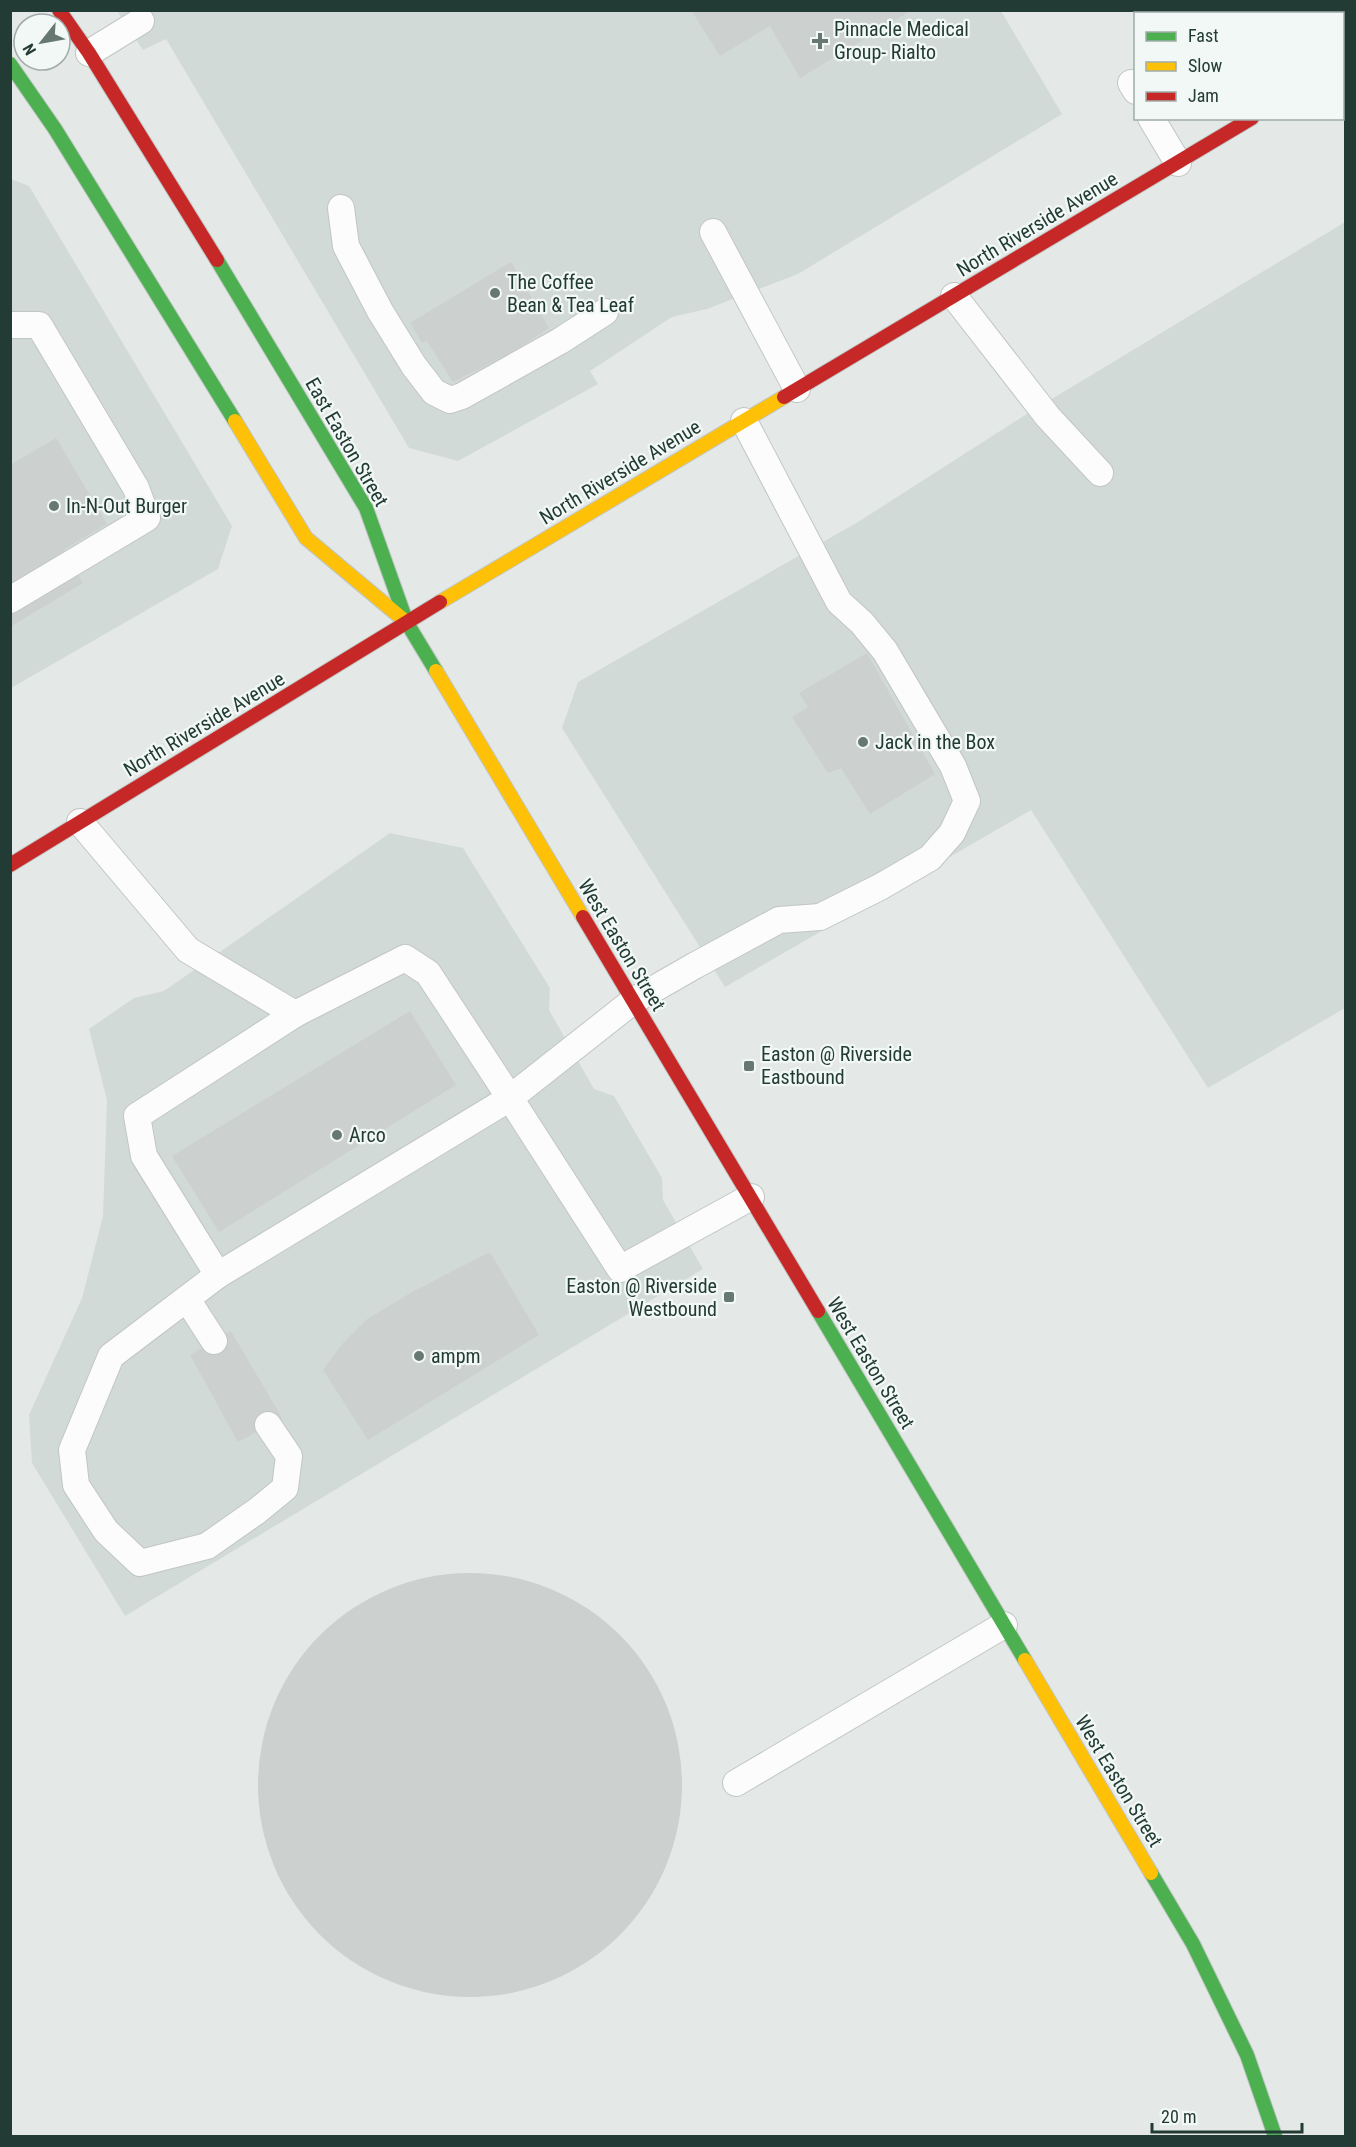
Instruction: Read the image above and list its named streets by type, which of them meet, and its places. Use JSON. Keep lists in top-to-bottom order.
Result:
{
  "streets": {
    "main road": ["North Riverside Avenue", "East Easton Street", "West Easton Street"]
  },
  "crossings": [
    ["North Riverside Avenue", "East Easton Street"],
    ["North Riverside Avenue", "West Easton Street"],
    ["East Easton Street", "West Easton Street"]
  ],
  "places": {
    "health": ["Pinnacle Medical Group- Rialto"],
    "other": [
      "The Coffee Bean & Tea Leaf",
      "In-N-Out Burger",
      "Jack in the Box",
      "Arco",
      "ampm"
    ],
    "transit": ["Easton @ Riverside Eastbound", "Easton @ Riverside Westbound"]
  },
  "legend": ["Fast", "Slow", "Jam"],
  "scale_bar": "20 m",
  "north": "bottom left"
}
